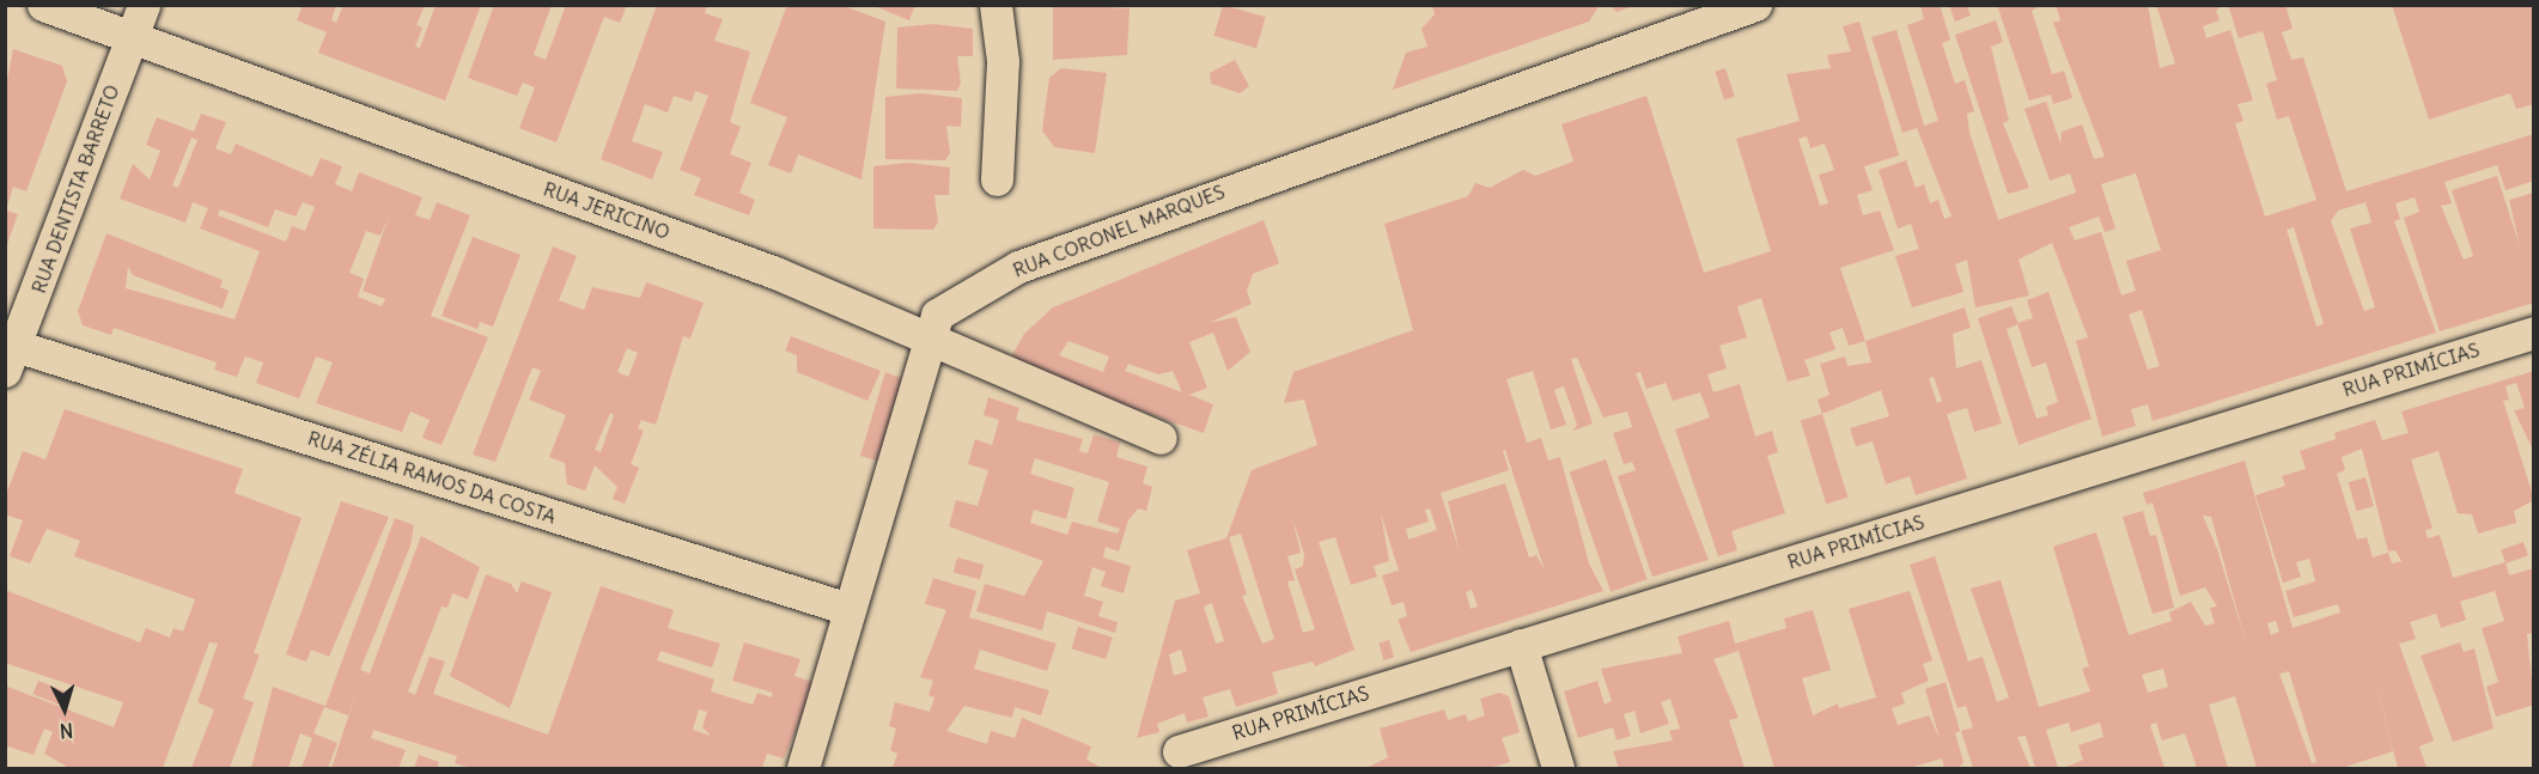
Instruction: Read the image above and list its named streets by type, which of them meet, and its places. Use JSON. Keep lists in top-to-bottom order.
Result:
{
  "streets": {
    "street": [
      "RUA DENTISTA BARRETO",
      "RUA JERICINO",
      "RUA CORONEL MARQUES",
      "RUA PRIMÍCIAS",
      "RUA ZÉLIA RAMOS DA COSTA"
    ]
  },
  "crossings": [
    ["RUA DENTISTA BARRETO", "RUA JERICINO"],
    ["RUA DENTISTA BARRETO", "RUA ZÉLIA RAMOS DA COSTA"],
    ["RUA JERICINO", "RUA CORONEL MARQUES"],
    ["RUA CORONEL MARQUES", "RUA ZÉLIA RAMOS DA COSTA"]
  ],
  "north": "bottom"
}
